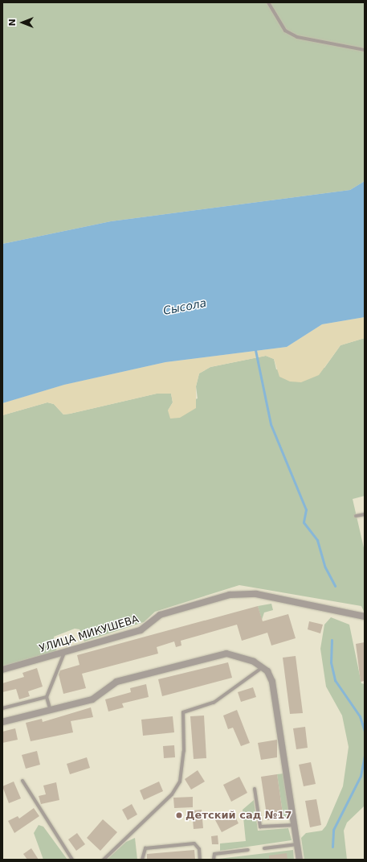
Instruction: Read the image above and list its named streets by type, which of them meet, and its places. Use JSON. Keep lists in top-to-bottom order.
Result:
{
  "streets": {
    "street": ["УЛИЦА МИКУШЕВА"]
  },
  "water": ["Сысола"],
  "places": ["Детский сад №17"],
  "north": "left"
}
